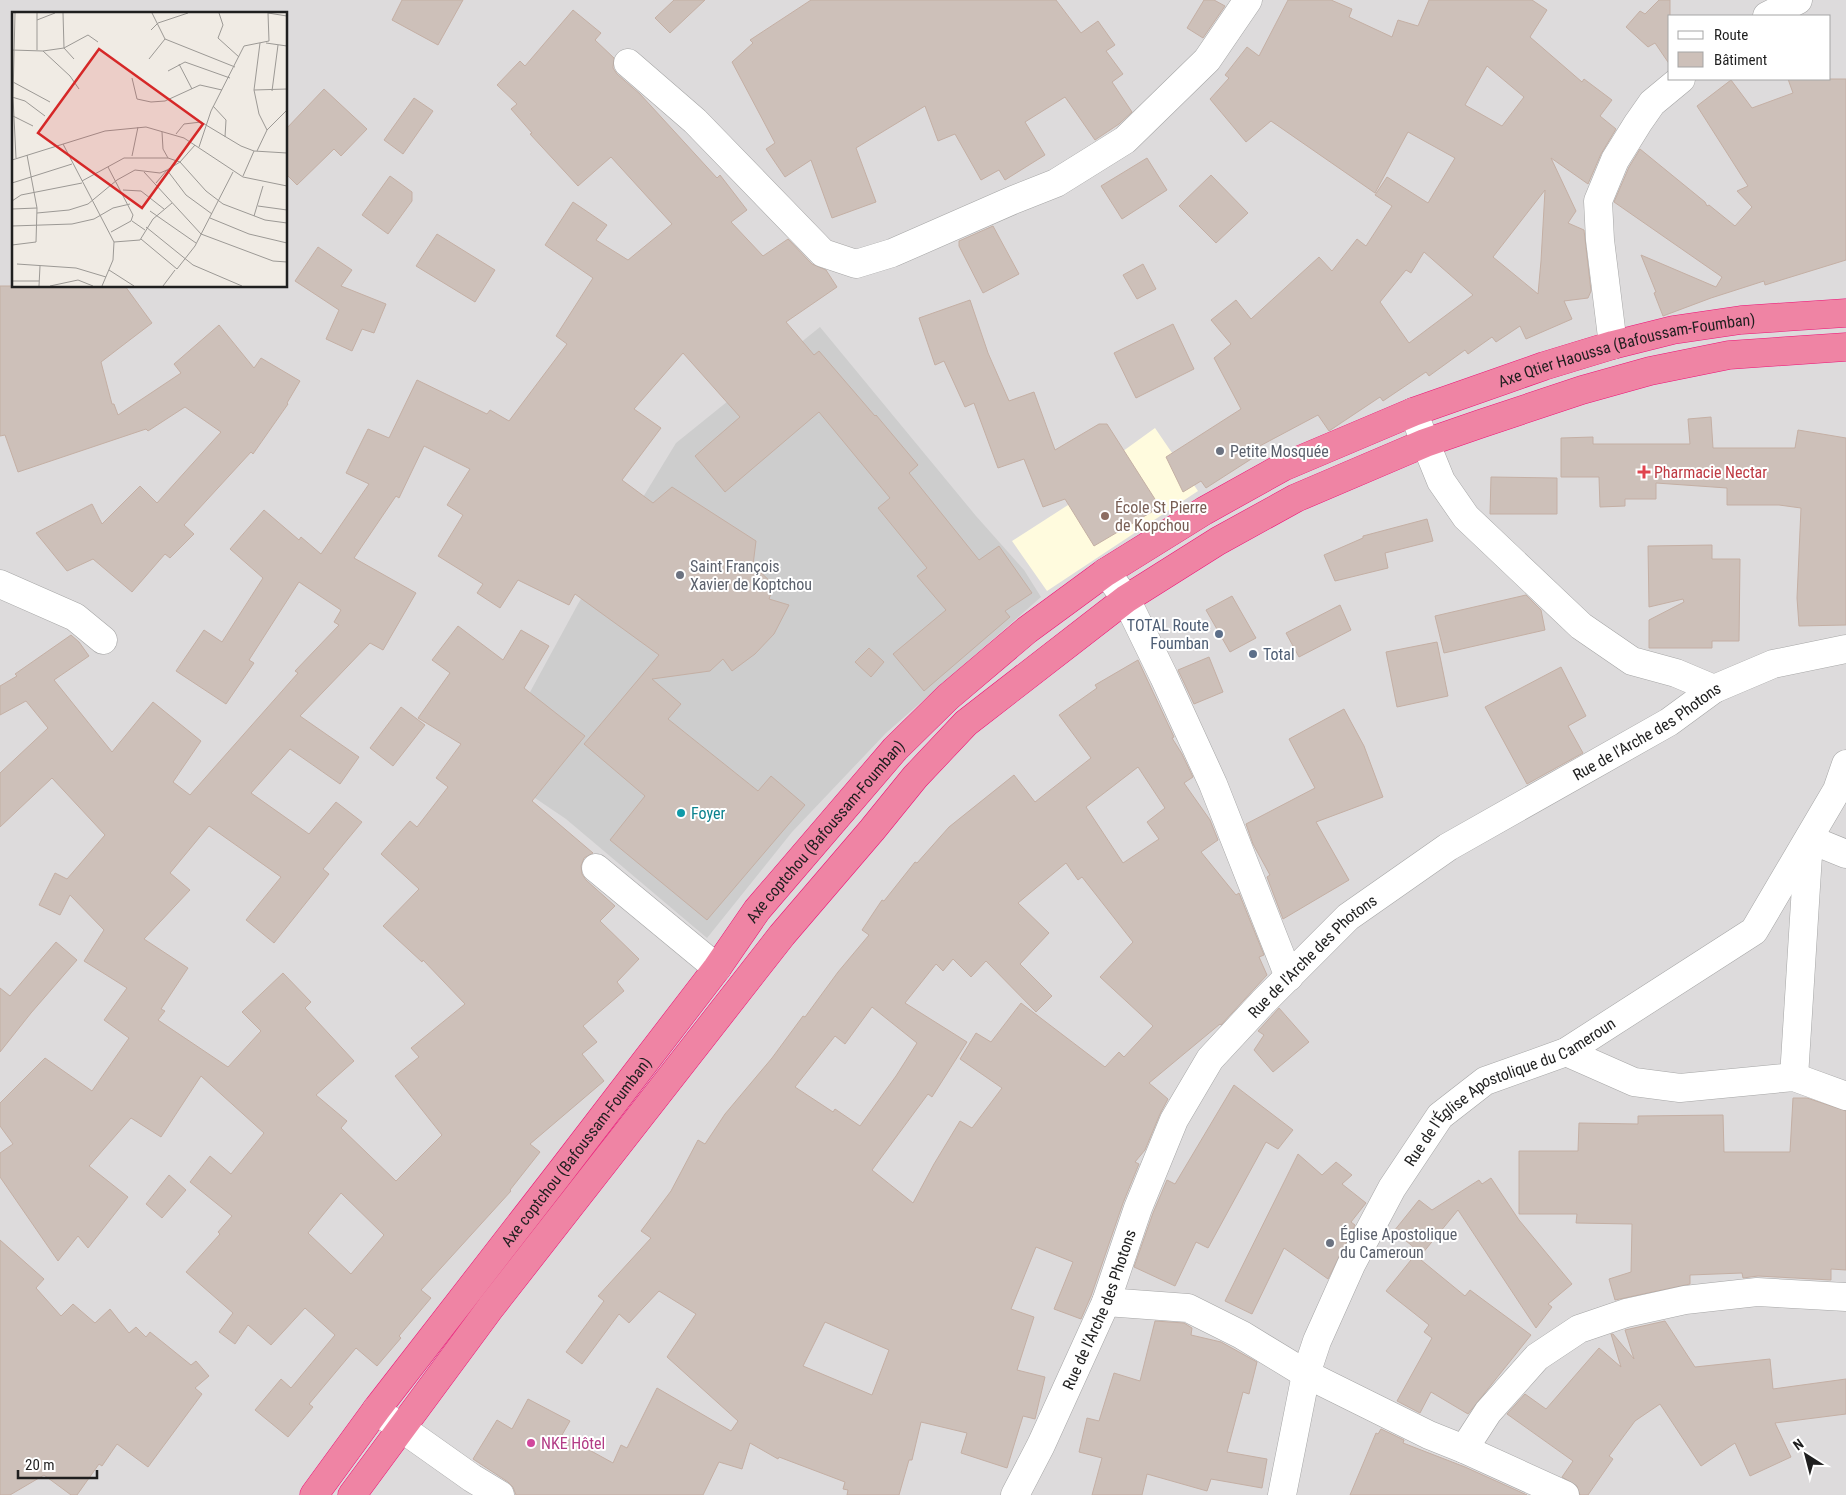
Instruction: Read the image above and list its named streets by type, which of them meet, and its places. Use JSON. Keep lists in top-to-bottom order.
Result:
{
  "streets": {
    "highway": ["Axe Qtier Haoussa (Bafoussam-Foumban)", "Axe coptchou (Bafoussam-Foumban)"],
    "street": ["Rue de l'Arche des Photons", "Rue de l'Église Apostolique du Cameroun"]
  },
  "crossings": [
    ["Axe Qtier Haoussa (Bafoussam-Foumban)", "Axe coptchou (Bafoussam-Foumban)"]
  ],
  "places": {
    "other": [
      "Petite Mosquée",
      "École St Pierre de Kopchou",
      "Saint François Xavier de Koptchou",
      "TOTAL Route Foumban",
      "Total",
      "Foyer",
      "Église Apostolique du Cameroun",
      "NKE Hôtel"
    ],
    "health": ["Pharmacie Nectar"]
  },
  "legend": ["Route", "Bâtiment"],
  "scale_bar": "20 m",
  "north": "top left"
}
